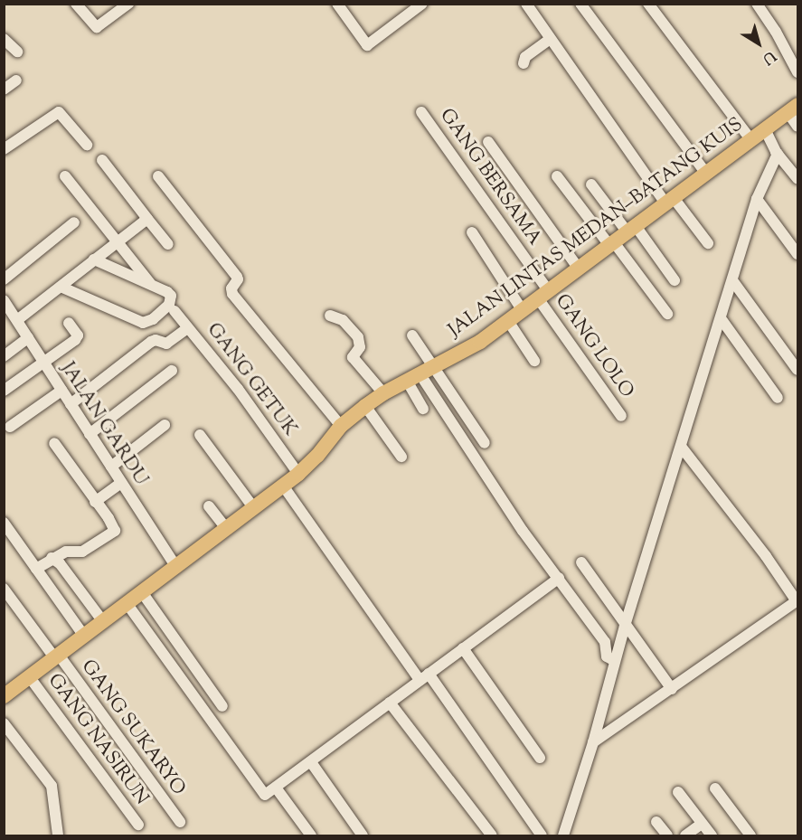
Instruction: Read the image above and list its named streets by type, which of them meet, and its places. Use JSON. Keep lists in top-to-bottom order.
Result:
{
  "streets": {
    "highway": ["JALAN LINTAS MEDAN–BATANG KUIS"],
    "street": [
      "GANG BERSAMA",
      "GANG LOLO",
      "GANG GETUK",
      "JALAN GARDU",
      "GANG SUKARYO",
      "GANG NASIRUN"
    ]
  },
  "crossings": [
    ["GANG BERSAMA", "JALAN LINTAS MEDAN–BATANG KUIS"],
    ["GANG BERSAMA", "GANG LOLO"],
    ["JALAN LINTAS MEDAN–BATANG KUIS", "GANG LOLO"],
    ["JALAN LINTAS MEDAN–BATANG KUIS", "GANG GETUK"],
    ["JALAN LINTAS MEDAN–BATANG KUIS", "JALAN GARDU"],
    ["JALAN LINTAS MEDAN–BATANG KUIS", "GANG SUKARYO"],
    ["JALAN LINTAS MEDAN–BATANG KUIS", "GANG NASIRUN"]
  ],
  "north": "bottom right"
}
